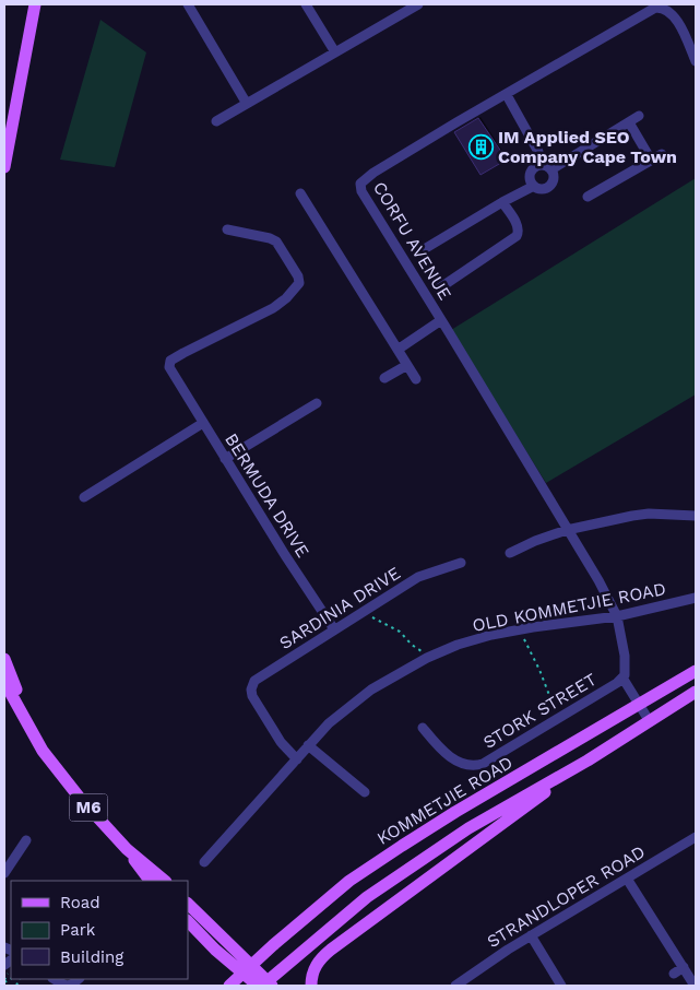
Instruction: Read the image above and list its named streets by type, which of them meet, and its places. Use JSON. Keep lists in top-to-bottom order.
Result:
{
  "streets": {
    "main road": ["KOMMETJIE ROAD", "M6"],
    "street": [
      "CORFU AVENUE",
      "BERMUDA DRIVE",
      "OLD KOMMETJIE ROAD",
      "SARDINIA DRIVE",
      "STORK STREET",
      "STRANDLOPER ROAD"
    ]
  },
  "crossings": [
    ["CORFU AVENUE", "OLD KOMMETJIE ROAD"],
    ["CORFU AVENUE", "STORK STREET"],
    ["BERMUDA DRIVE", "SARDINIA DRIVE"],
    ["OLD KOMMETJIE ROAD", "SARDINIA DRIVE"],
    ["OLD KOMMETJIE ROAD", "STORK STREET"]
  ],
  "places": {
    "building": ["IM Applied SEO Company Cape Town"]
  },
  "legend": ["Road", "Park", "Building"]
}
